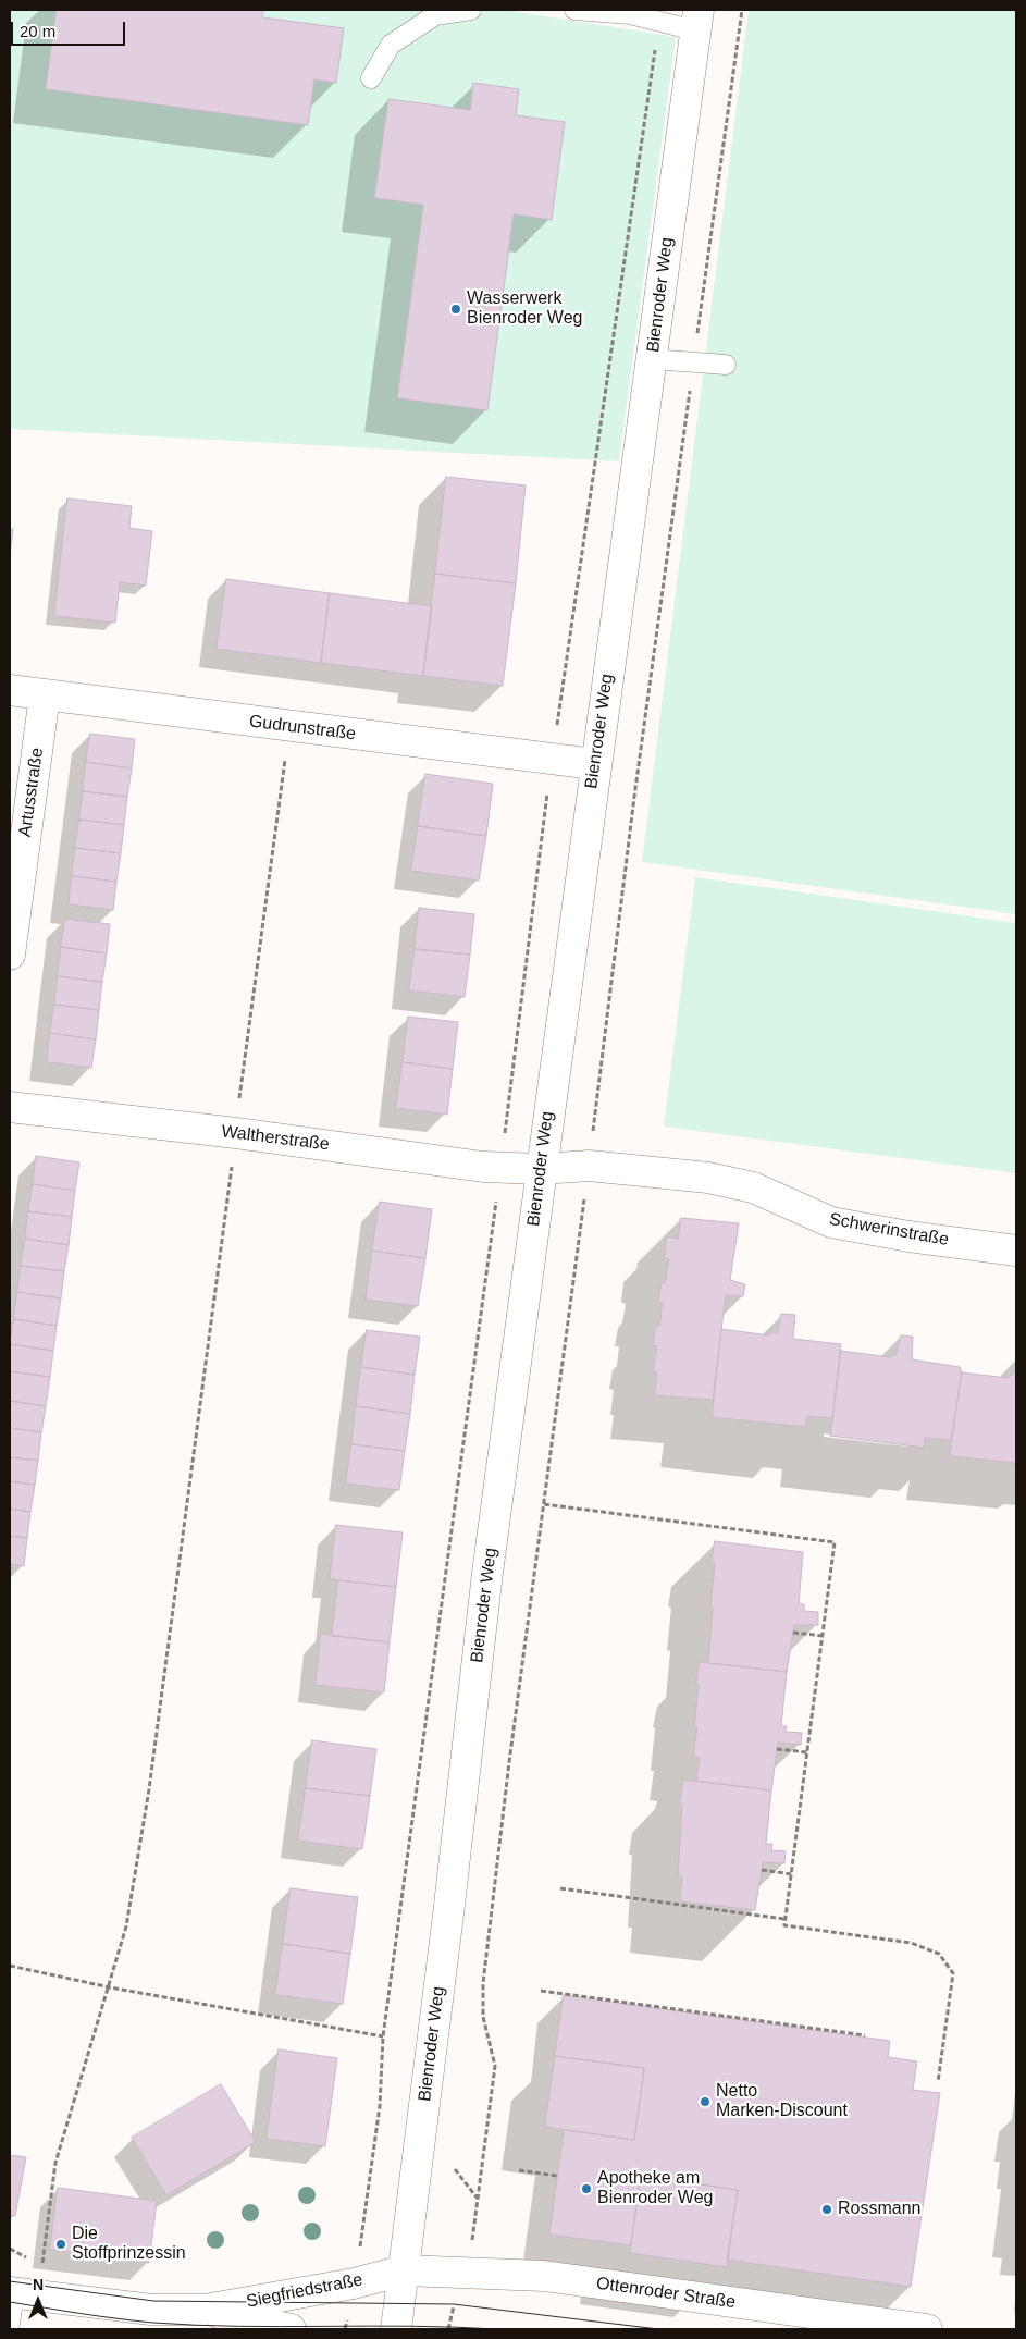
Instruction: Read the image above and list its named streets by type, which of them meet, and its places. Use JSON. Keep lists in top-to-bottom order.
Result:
{
  "streets": {
    "street": [
      "Bienroder Weg",
      "Gudrunstraße",
      "Artusstraße",
      "Waltherstraße",
      "Schwerinstraße",
      "Siegfriedstraße",
      "Ottenroder Straße"
    ]
  },
  "crossings": [
    ["Bienroder Weg", "Gudrunstraße"],
    ["Bienroder Weg", "Waltherstraße"],
    ["Bienroder Weg", "Schwerinstraße"],
    ["Bienroder Weg", "Siegfriedstraße"],
    ["Bienroder Weg", "Ottenroder Straße"],
    ["Gudrunstraße", "Artusstraße"],
    ["Waltherstraße", "Schwerinstraße"],
    ["Siegfriedstraße", "Ottenroder Straße"]
  ],
  "places": [
    "Wasserwerk Bienroder Weg",
    "Netto Marken-Discount",
    "Apotheke am Bienroder Weg",
    "Rossmann",
    "Die Stoffprinzessin"
  ],
  "scale_bar": "20 m",
  "north": "top"
}
